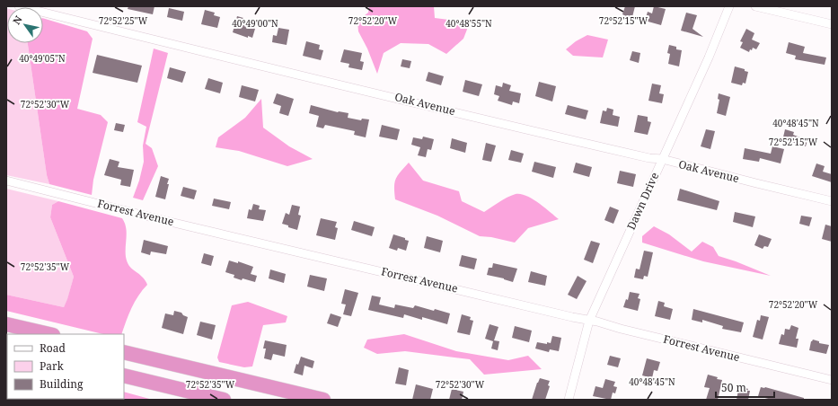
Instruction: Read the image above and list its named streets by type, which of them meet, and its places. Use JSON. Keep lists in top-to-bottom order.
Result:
{
  "streets": {
    "street": ["Oak Avenue", "Dawn Drive", "Forrest Avenue"]
  },
  "crossings": [
    ["Oak Avenue", "Dawn Drive"],
    ["Dawn Drive", "Forrest Avenue"]
  ],
  "legend": ["Road", "Park", "Building"],
  "scale_bar": "50 m",
  "north": "top left",
  "coordinates": [
    "72°52'25\"W",
    "72°52'20\"W",
    "72°52'15\"W",
    "40°48'55\"N",
    "40°49'00\"N",
    "40°49'05\"N",
    "72°52'30\"W",
    "40°48'45\"N",
    "72°52'35\"W"
  ]
}
